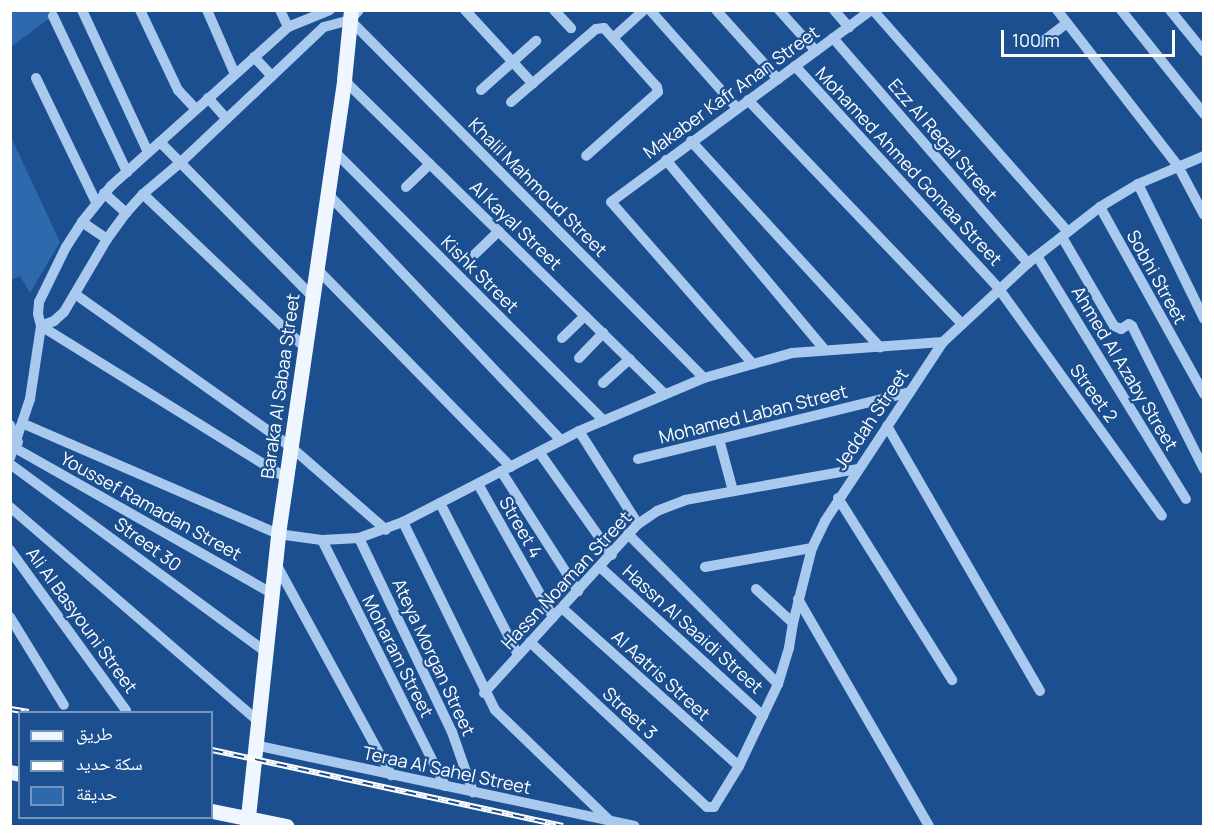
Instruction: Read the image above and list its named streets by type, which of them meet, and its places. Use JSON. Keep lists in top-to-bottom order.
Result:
{
  "streets": {
    "main road": ["Baraka Al Sabaa Street"],
    "street": [
      "Makaber Kafr Anan Street",
      "Ezz Al Regal Street",
      "Mohamed Ahmed Gomaa Street",
      "Khalil Mahmoud Street",
      "Al Kayal Street",
      "Kishk Street",
      "Sobhi Street",
      "Ahmed Al Azaby Street",
      "Street 2",
      "Mohamed Laban Street",
      "Jeddah Street",
      "Youssef Ramadan Street",
      "Street 4",
      "Street 30",
      "Hassn Noaman Street",
      "Ali Al Basyouni Street",
      "Hassn Al Saaidi Street",
      "Moharam Street",
      "Ateya Morgan Street",
      "Al Aatris Street",
      "Street 3",
      "Teraa Al Sahel Street"
    ]
  },
  "crossings": [
    ["Makaber Kafr Anan Street", "Ezz Al Regal Street"],
    ["Makaber Kafr Anan Street", "Mohamed Ahmed Gomaa Street"],
    ["Ezz Al Regal Street", "Jeddah Street"],
    ["Mohamed Ahmed Gomaa Street", "Street 2"],
    ["Mohamed Ahmed Gomaa Street", "Jeddah Street"],
    ["Khalil Mahmoud Street", "Baraka Al Sabaa Street"],
    ["Al Kayal Street", "Baraka Al Sabaa Street"],
    ["Kishk Street", "Baraka Al Sabaa Street"],
    ["Sobhi Street", "Jeddah Street"],
    ["Ahmed Al Azaby Street", "Jeddah Street"],
    ["Baraka Al Sabaa Street", "Youssef Ramadan Street"],
    ["Baraka Al Sabaa Street", "Street 30"],
    ["Baraka Al Sabaa Street", "Teraa Al Sahel Street"],
    ["Street 2", "Jeddah Street"],
    ["Mohamed Laban Street", "Jeddah Street"],
    ["Jeddah Street", "Hassn Noaman Street"],
    ["Jeddah Street", "Hassn Al Saaidi Street"],
    ["Jeddah Street", "Al Aatris Street"],
    ["Jeddah Street", "Street 3"],
    ["Street 4", "Hassn Noaman Street"],
    ["Hassn Noaman Street", "Hassn Al Saaidi Street"],
    ["Hassn Noaman Street", "Al Aatris Street"],
    ["Hassn Noaman Street", "Street 3"],
    ["Moharam Street", "Teraa Al Sahel Street"],
    ["Ateya Morgan Street", "Teraa Al Sahel Street"]
  ],
  "legend": ["طريق", "سكة حديد", "حديقة"],
  "scale_bar": "100 m"
}
